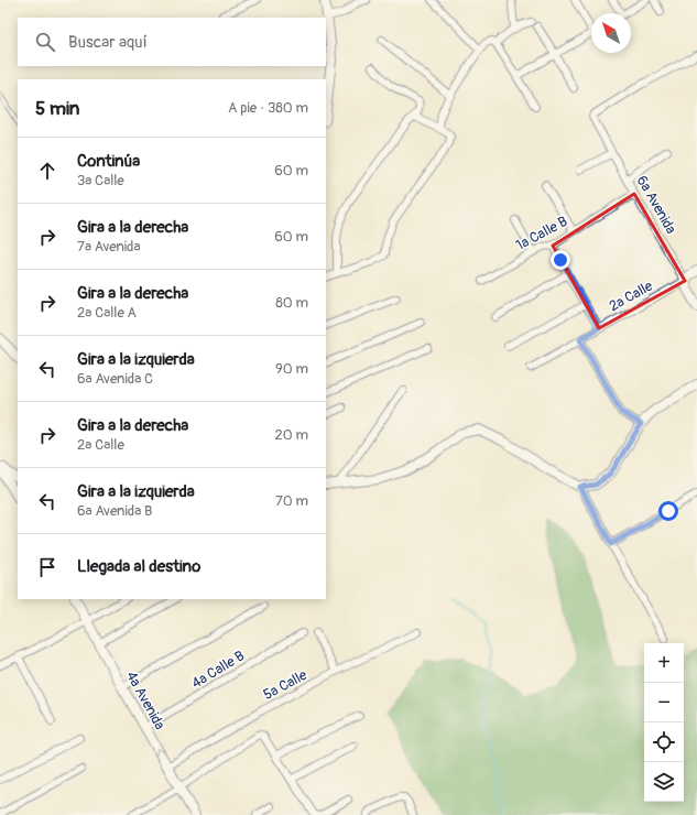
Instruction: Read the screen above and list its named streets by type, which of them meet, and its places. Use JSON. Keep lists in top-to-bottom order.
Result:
{
  "streets": {
    "street": [
      "6a Avenida",
      "1a Calle B",
      "2a Calle",
      "4a Calle B",
      "5a Calle",
      "4a Avenida"
    ]
  },
  "crossings": [
    ["6a Avenida", "1a Calle B"],
    ["6a Avenida", "2a Calle"],
    ["4a Calle B", "4a Avenida"],
    ["5a Calle", "4a Avenida"]
  ],
  "north": "top left",
  "page": {
    "search": "Buscar aquí",
    "heading": ["5 min", "A pie · 380 m"],
    "list": [
      ["Continúa", "3a Calle", "60 m"],
      ["Gira a la derecha", "7a Avenida", "60 m"],
      ["Gira a la derecha", "2a Calle A", "80 m"],
      ["Gira a la izquierda", "6a Avenida C", "90 m"],
      ["Gira a la derecha", "2a Calle", "20 m"],
      ["Gira a la izquierda", "6a Avenida B", "70 m"],
      "Llegada al destino"
    ],
    "map_buttons": ["+", "−"]
  }
}
